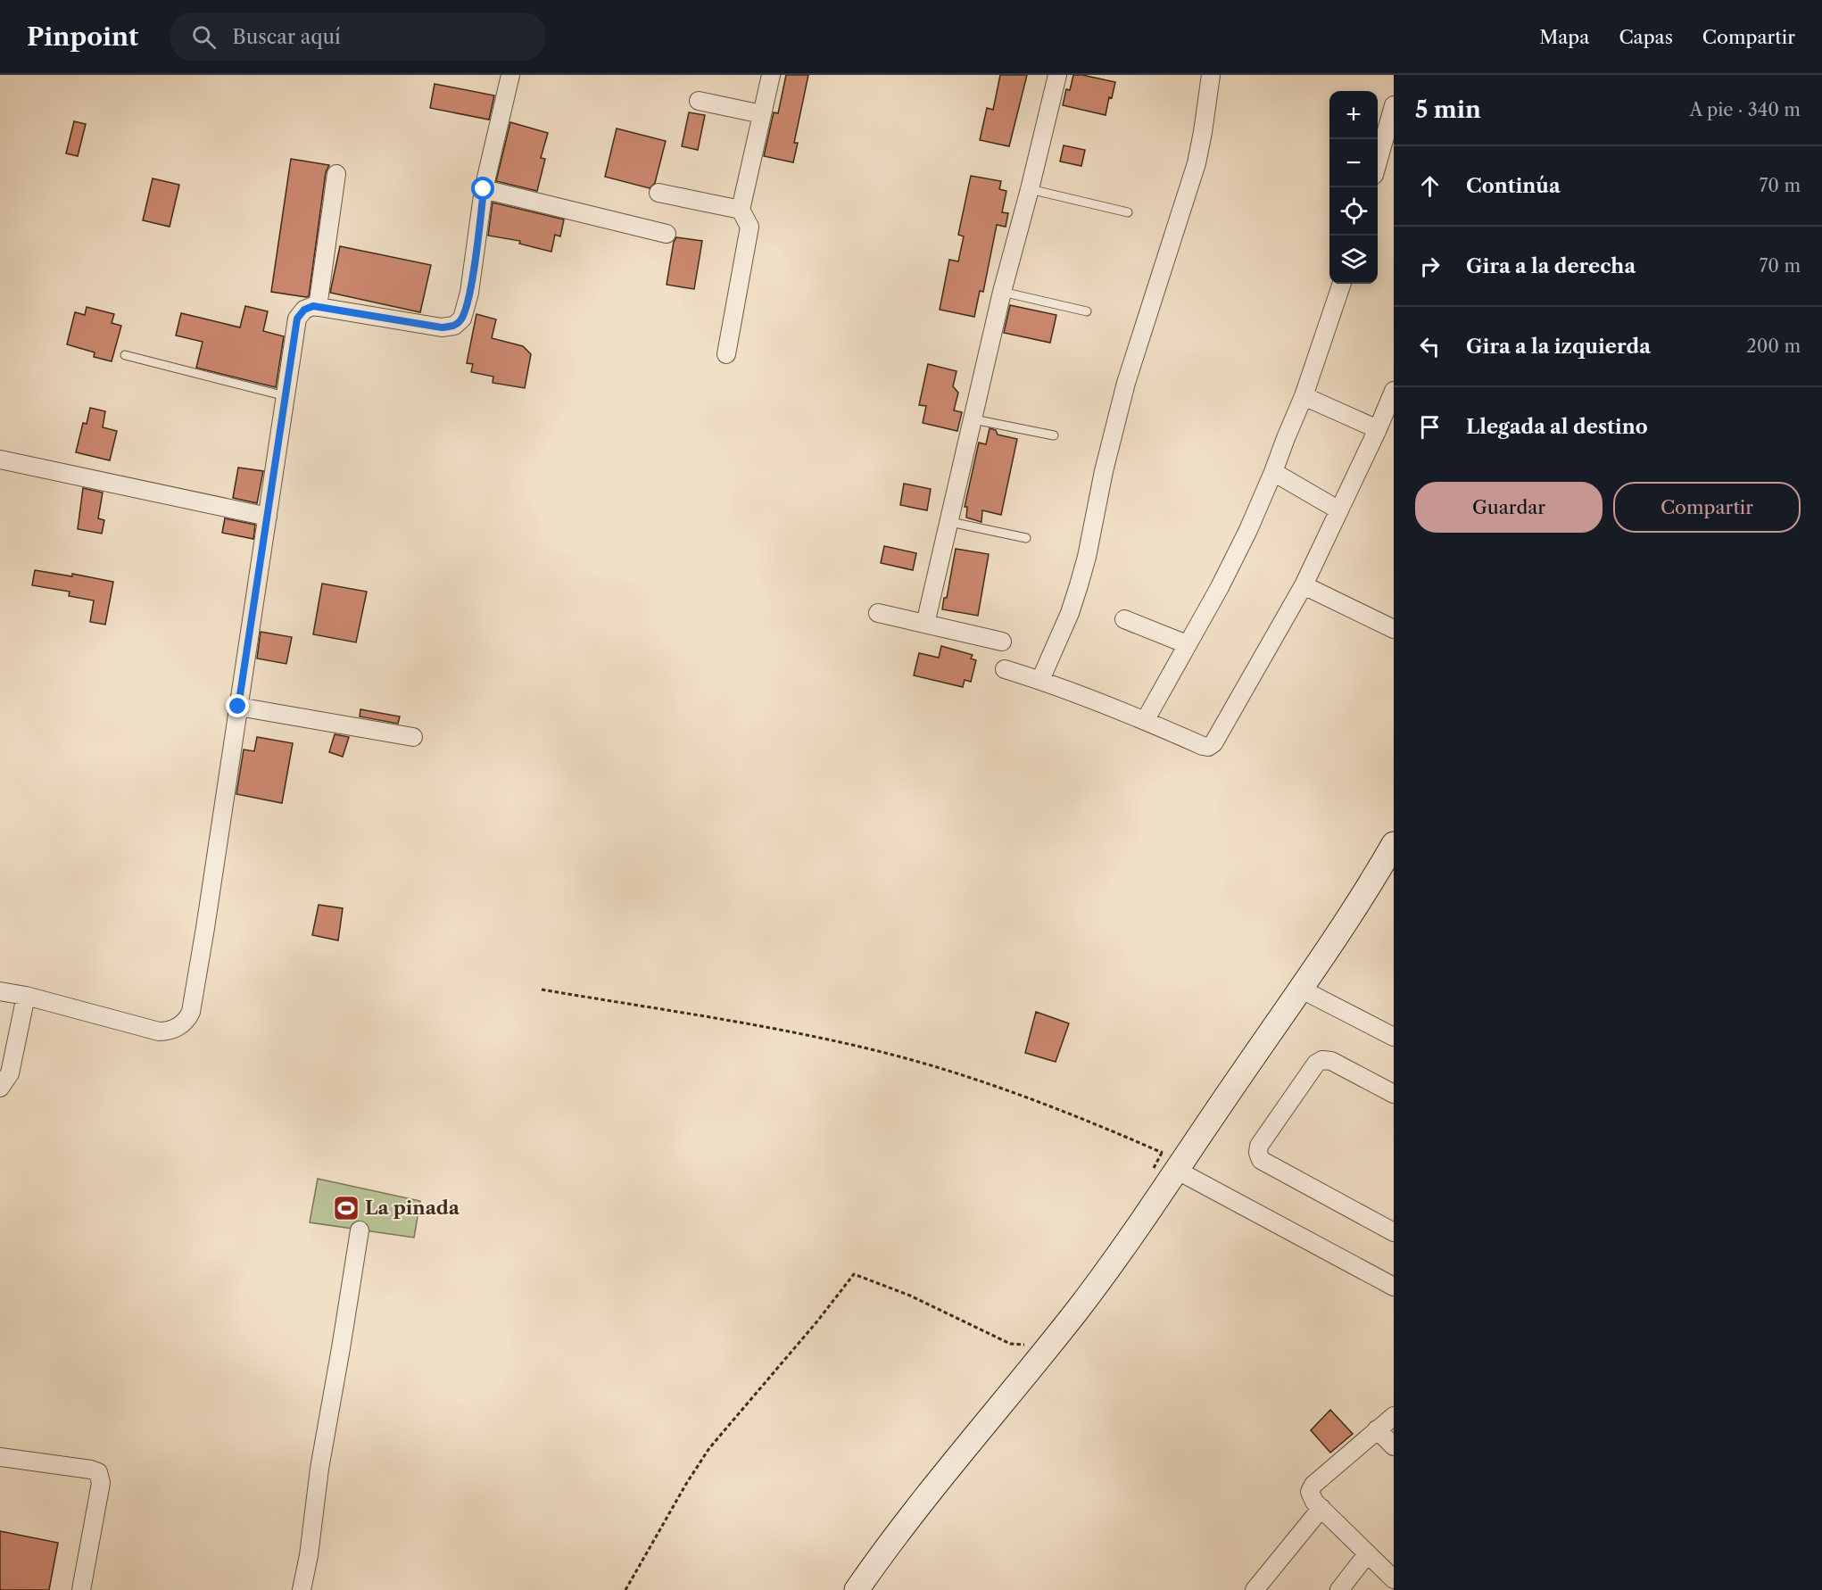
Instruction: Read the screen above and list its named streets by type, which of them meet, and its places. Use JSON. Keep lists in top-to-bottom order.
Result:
{
  "places": {
    "sports": ["La pinada"]
  },
  "page": {
    "header": "Pinpoint",
    "search": "Buscar aquí",
    "nav": ["Mapa", "Capas", "Compartir"],
    "heading": ["5 min", "A pie · 340 m"],
    "map_buttons": ["+", "−"],
    "list": [
      ["Continúa", "70 m"],
      ["Gira a la derecha", "70 m"],
      ["Gira a la izquierda", "200 m"],
      "Llegada al destino"
    ],
    "buttons": ["Guardar", "Compartir"]
  }
}
